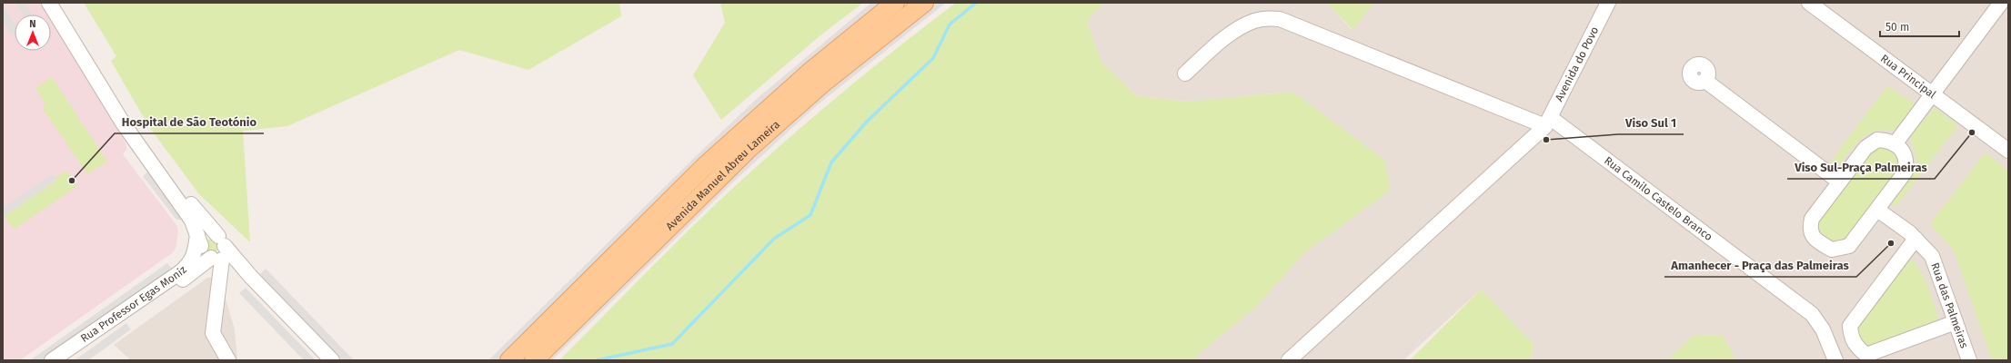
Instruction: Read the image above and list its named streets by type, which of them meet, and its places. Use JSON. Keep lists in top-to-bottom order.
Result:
{
  "streets": {
    "main road": ["Avenida Manuel Abreu Lameira"],
    "street": [
      "Avenida do Povo",
      "Rua Principal",
      "Rua Camilo Castelo Branco",
      "Rua Professor Egas Moniz",
      "Rua das Palmeiras"
    ]
  },
  "crossings": [
    ["Avenida do Povo", "Rua Camilo Castelo Branco"]
  ],
  "places": [
    "Viso Sul-Praça Palmeiras",
    "Viso Sul 1",
    "Hospital de São Teotónio",
    "Amanhecer - Praça das Palmeiras"
  ],
  "scale_bar": "50 m",
  "north": "top"
}
